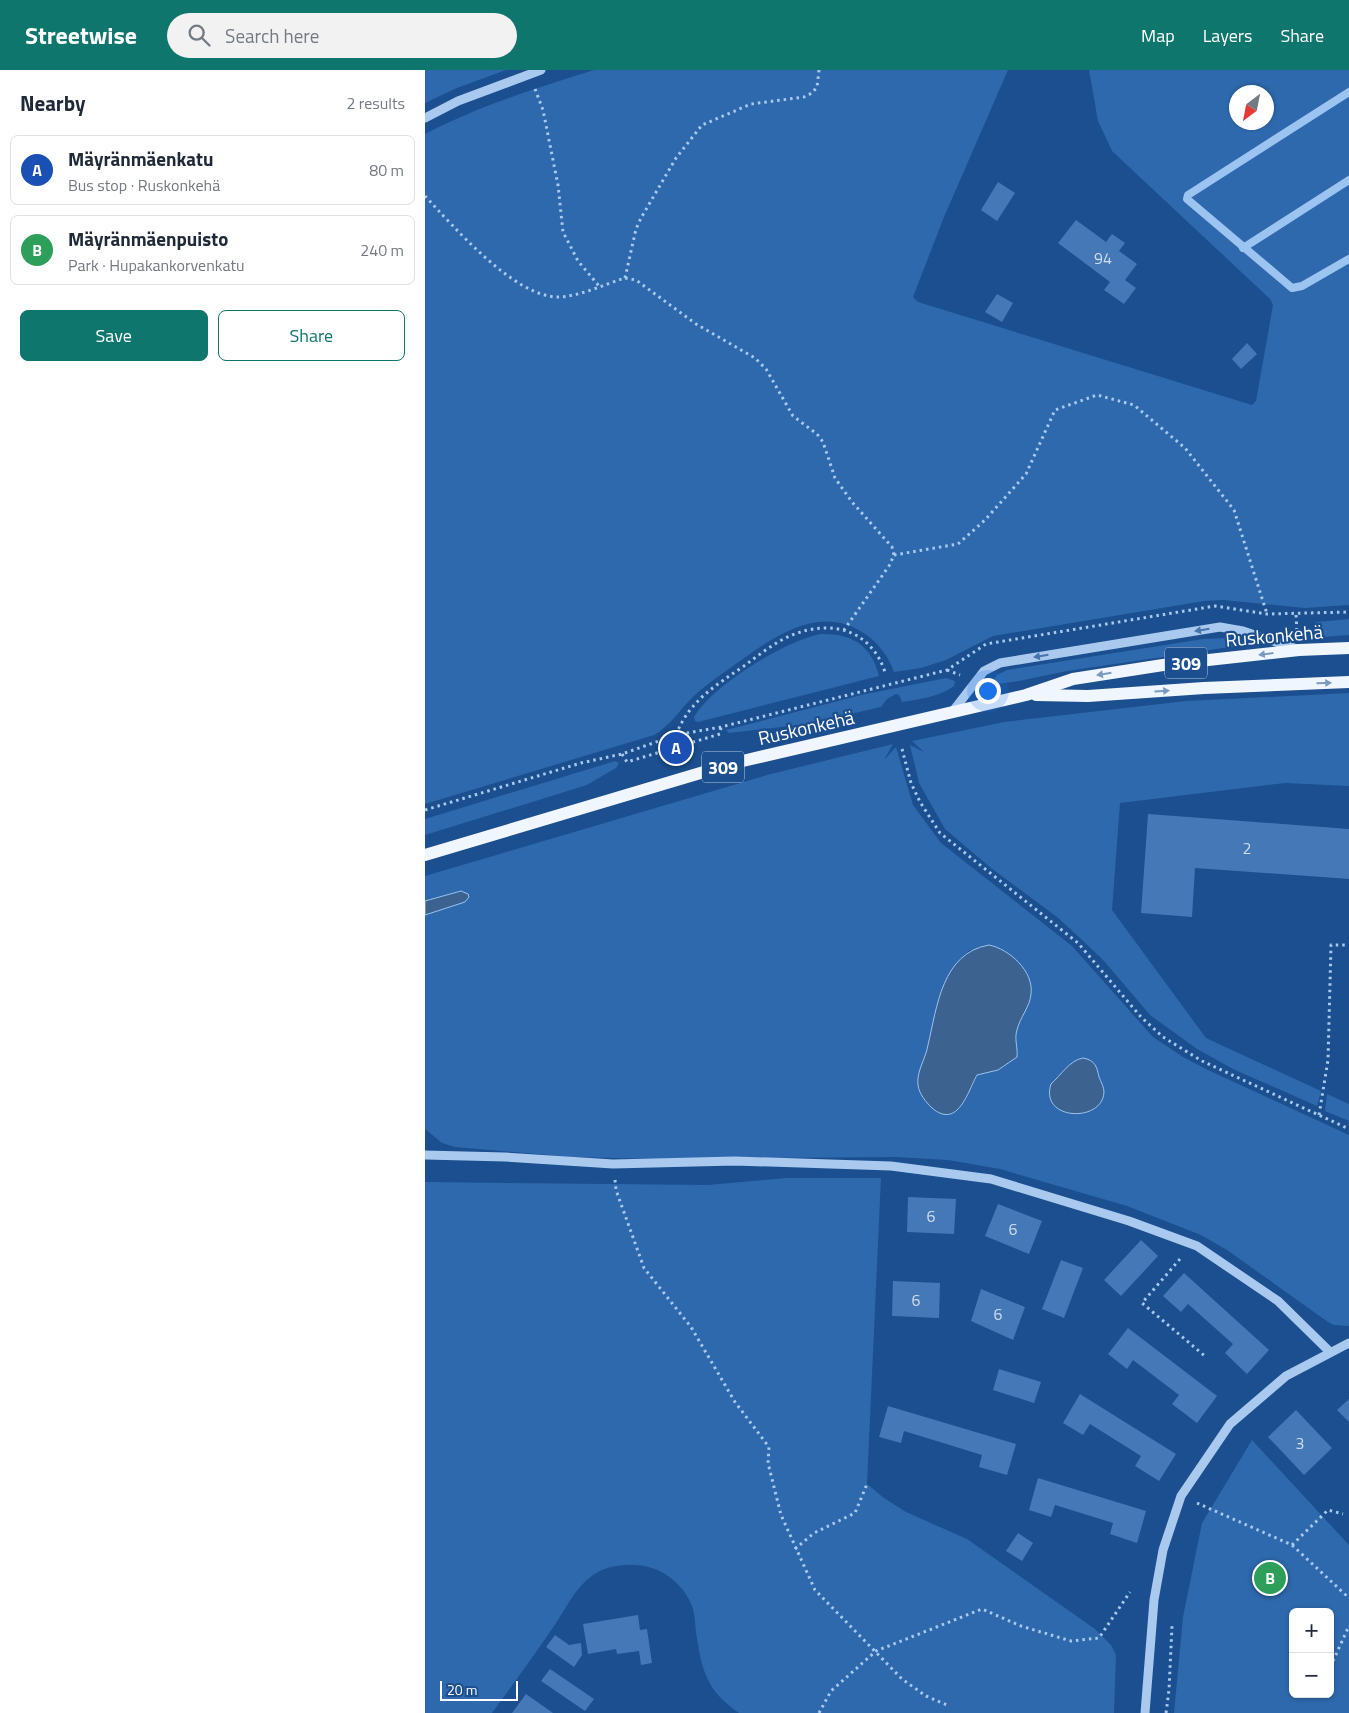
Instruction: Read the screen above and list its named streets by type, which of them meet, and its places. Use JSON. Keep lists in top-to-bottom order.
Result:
{
  "streets": {
    "main road": ["Ruskonkehä", "309"]
  },
  "house_numbers": [
    "94",
    "2",
    "6",
    "6",
    "6",
    "6",
    "3"
  ],
  "scale_bar": "20 m",
  "north": "bottom left",
  "page": {
    "header": "Streetwise",
    "search": "Search here",
    "nav": ["Map", "Layers", "Share"],
    "heading": ["Nearby", "2 results"],
    "list": [
      {
        "mark": "A",
        "name": "Mäyränmäenkatu",
        "note": "Bus stop · Ruskonkehä",
        "value": "80 m"
      },
      {
        "mark": "B",
        "name": "Mäyränmäenpuisto",
        "note": "Park · Hupakankorvenkatu",
        "value": "240 m"
      }
    ],
    "buttons": ["Save", "Share"],
    "pins": ["A", "B"],
    "map_buttons": ["+", "−"],
    "scale": "20 m"
  }
}
